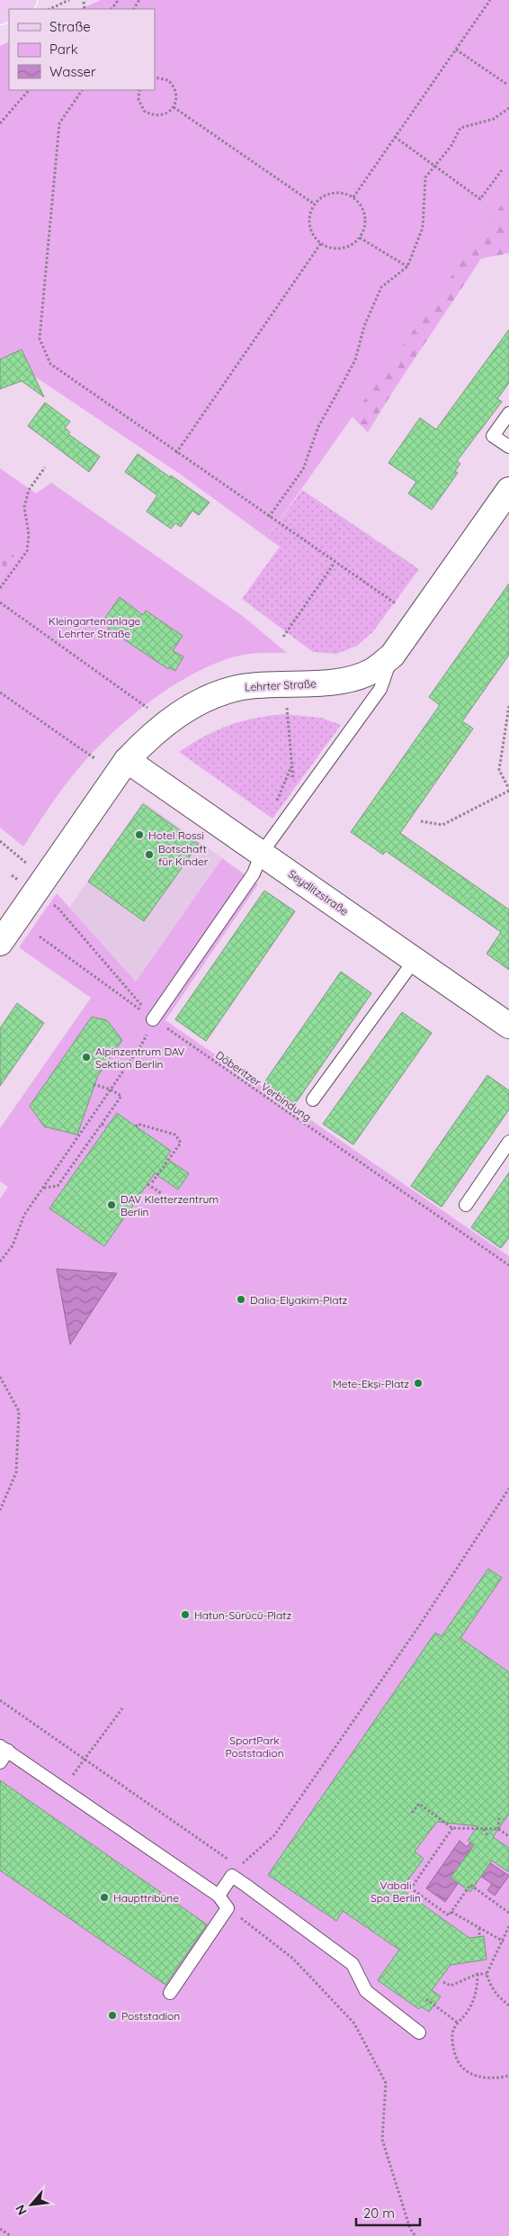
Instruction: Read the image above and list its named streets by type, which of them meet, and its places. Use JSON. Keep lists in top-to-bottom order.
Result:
{
  "streets": {
    "street": ["Lehrter Straße", "Seydlitzstraße"],
    "path": ["Döberitzer Verbindung"]
  },
  "crossings": [
    ["Lehrter Straße", "Seydlitzstraße"],
    ["Lehrter Straße", "Döberitzer Verbindung"]
  ],
  "parks": ["Kleingartenanlage Lehrter Straße", "SportPark Poststadion", "Vabali Spa Berlin"],
  "places": [
    "Hotel Rossi",
    "Botschaft für Kinder",
    "Alpinzentrum DAV Sektion Berlin",
    "DAV Kletterzentrum Berlin",
    "Dalia-Elyakim-Platz",
    "Mete-Ekşi-Platz",
    "Hatun-Sürücü-Platz",
    "Haupttribüne",
    "Poststadion"
  ],
  "legend": ["Straße", "Park", "Wasser"],
  "scale_bar": "20 m",
  "north": "bottom left"
}
